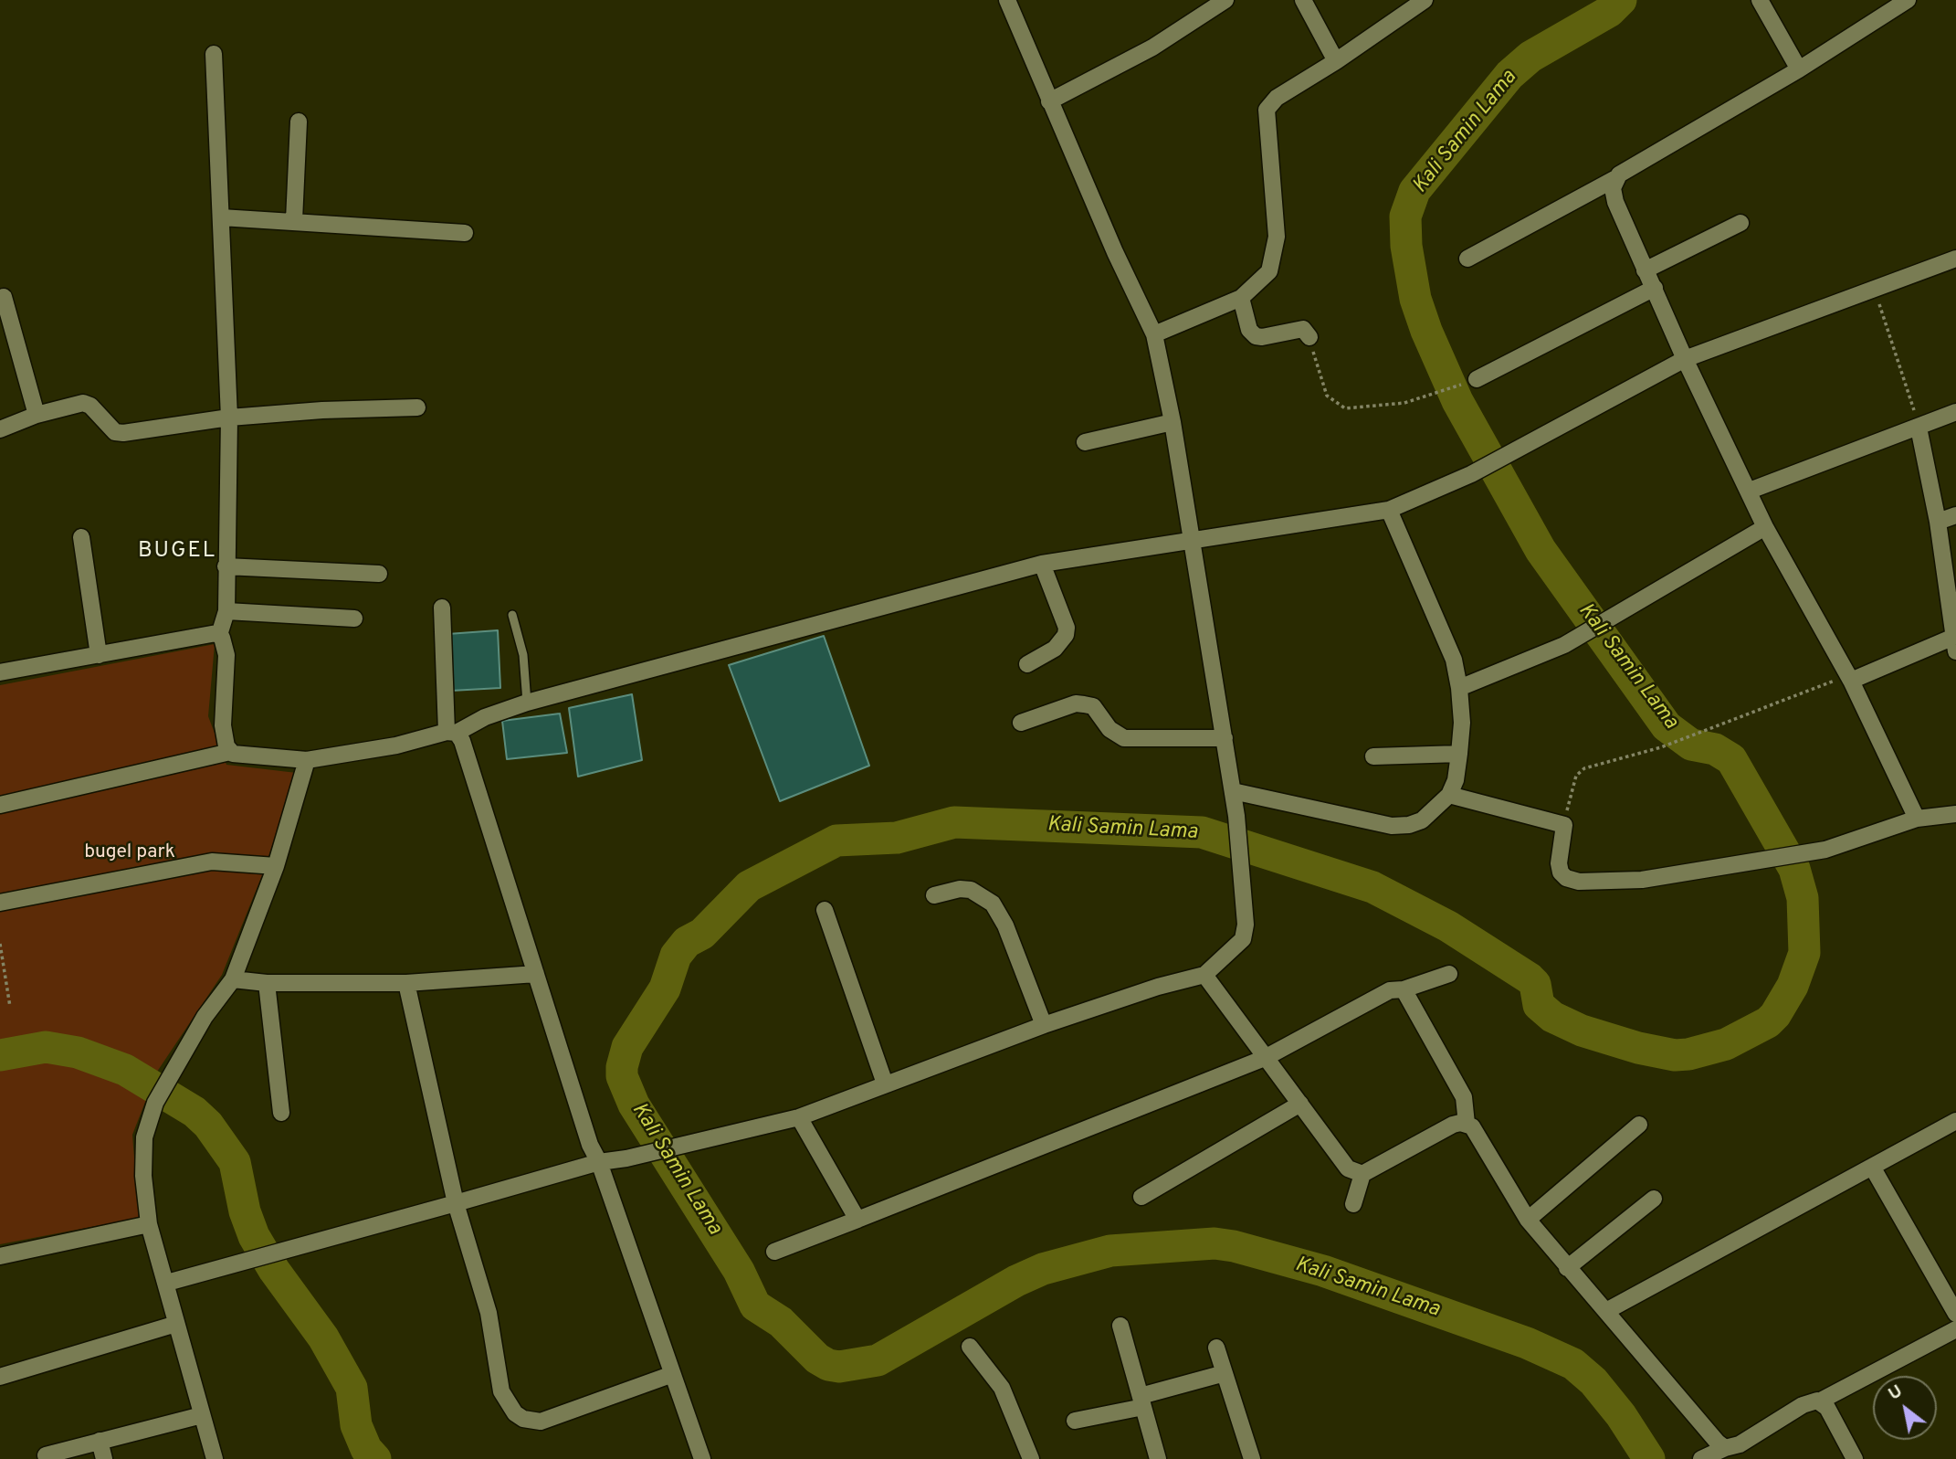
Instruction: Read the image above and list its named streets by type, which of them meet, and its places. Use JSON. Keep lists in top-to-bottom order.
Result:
{
  "districts": ["BUGEL"],
  "water": ["Kali Samin Lama"],
  "parks": ["bugel park"],
  "north": "top left"
}
